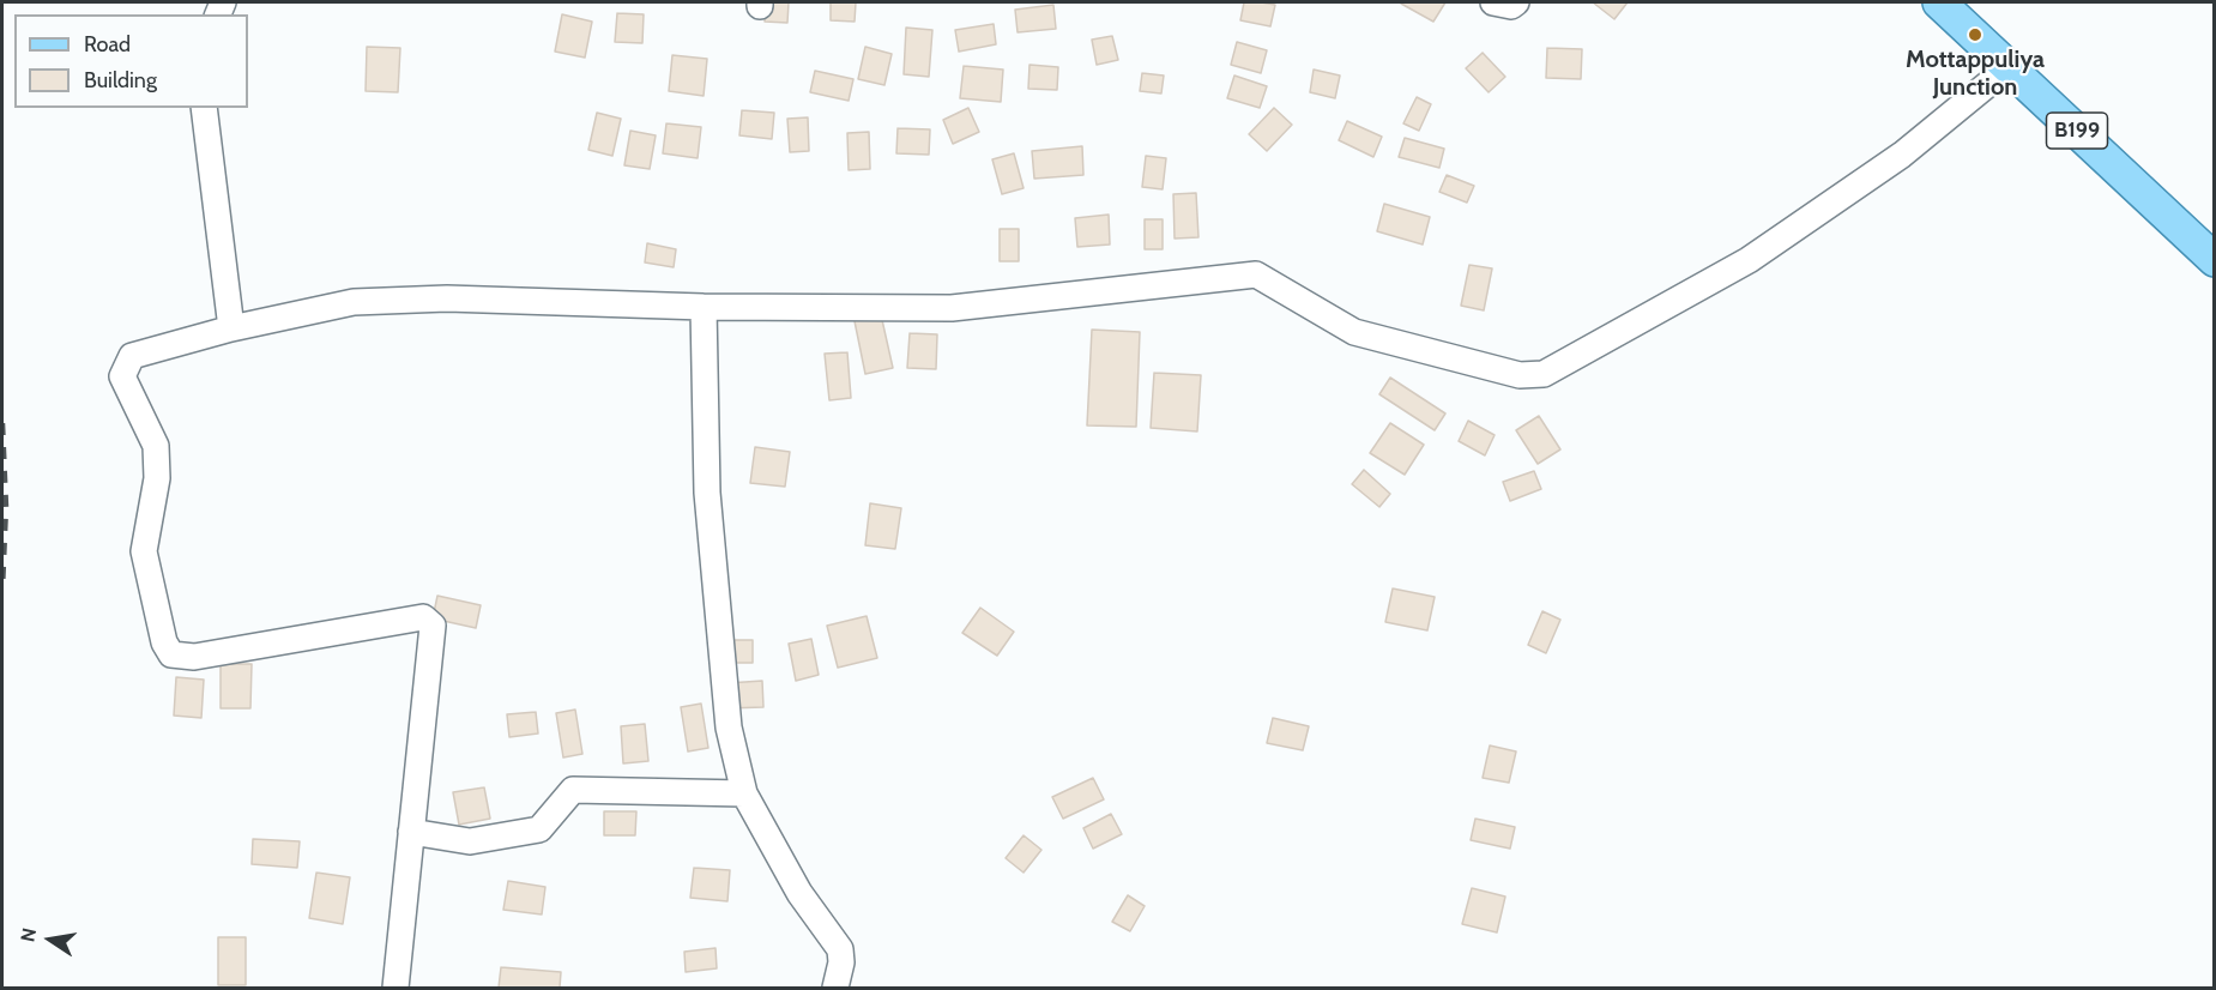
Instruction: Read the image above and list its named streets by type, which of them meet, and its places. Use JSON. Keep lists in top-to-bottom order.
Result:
{
  "streets": {
    "main road": ["B199"]
  },
  "places": ["Mottappuliya Junction"],
  "legend": ["Road", "Building"],
  "north": "left"
}
